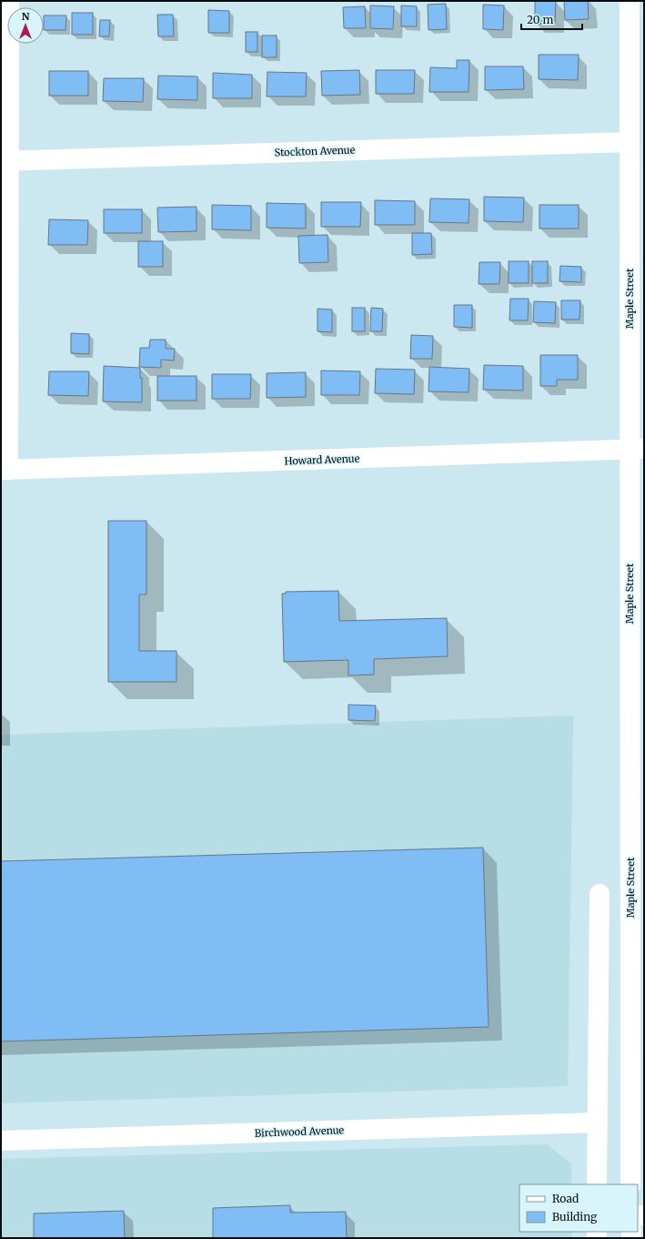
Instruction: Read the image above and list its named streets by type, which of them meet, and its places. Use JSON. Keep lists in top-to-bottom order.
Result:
{
  "streets": {
    "street": [
      "Stockton Avenue",
      "Maple Street",
      "Howard Avenue",
      "Birchwood Avenue"
    ]
  },
  "crossings": [
    ["Stockton Avenue", "Maple Street"],
    ["Maple Street", "Howard Avenue"]
  ],
  "legend": ["Road", "Building"],
  "scale_bar": "20 m",
  "north": "top"
}
